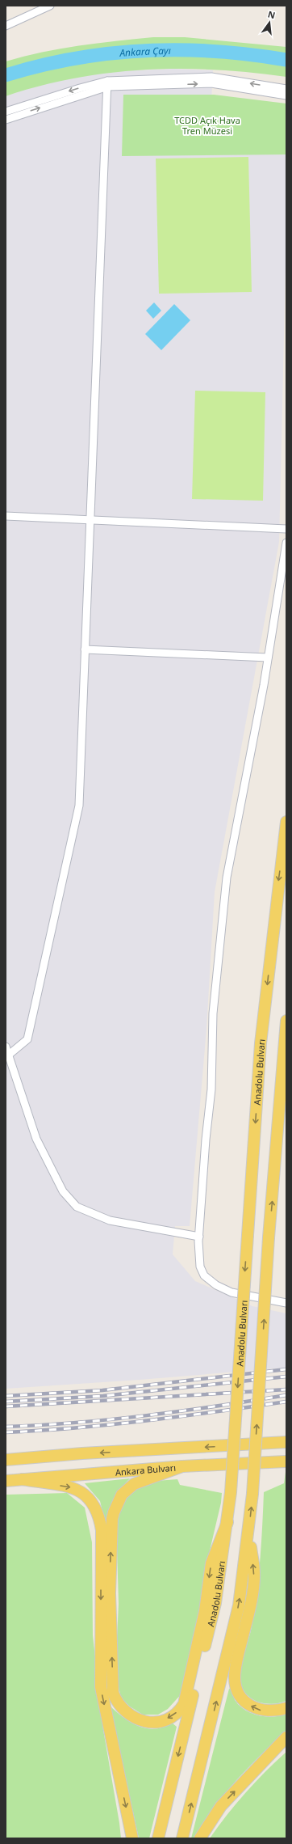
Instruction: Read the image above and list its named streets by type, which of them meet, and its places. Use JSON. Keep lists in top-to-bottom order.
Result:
{
  "streets": {
    "main road": ["Anadolu Bulvarı", "Ankara Bulvarı"]
  },
  "water": ["Ankara Çayı"],
  "parks": ["TCDD Açık Hava Tren Müzesi"],
  "north": "top"
}
